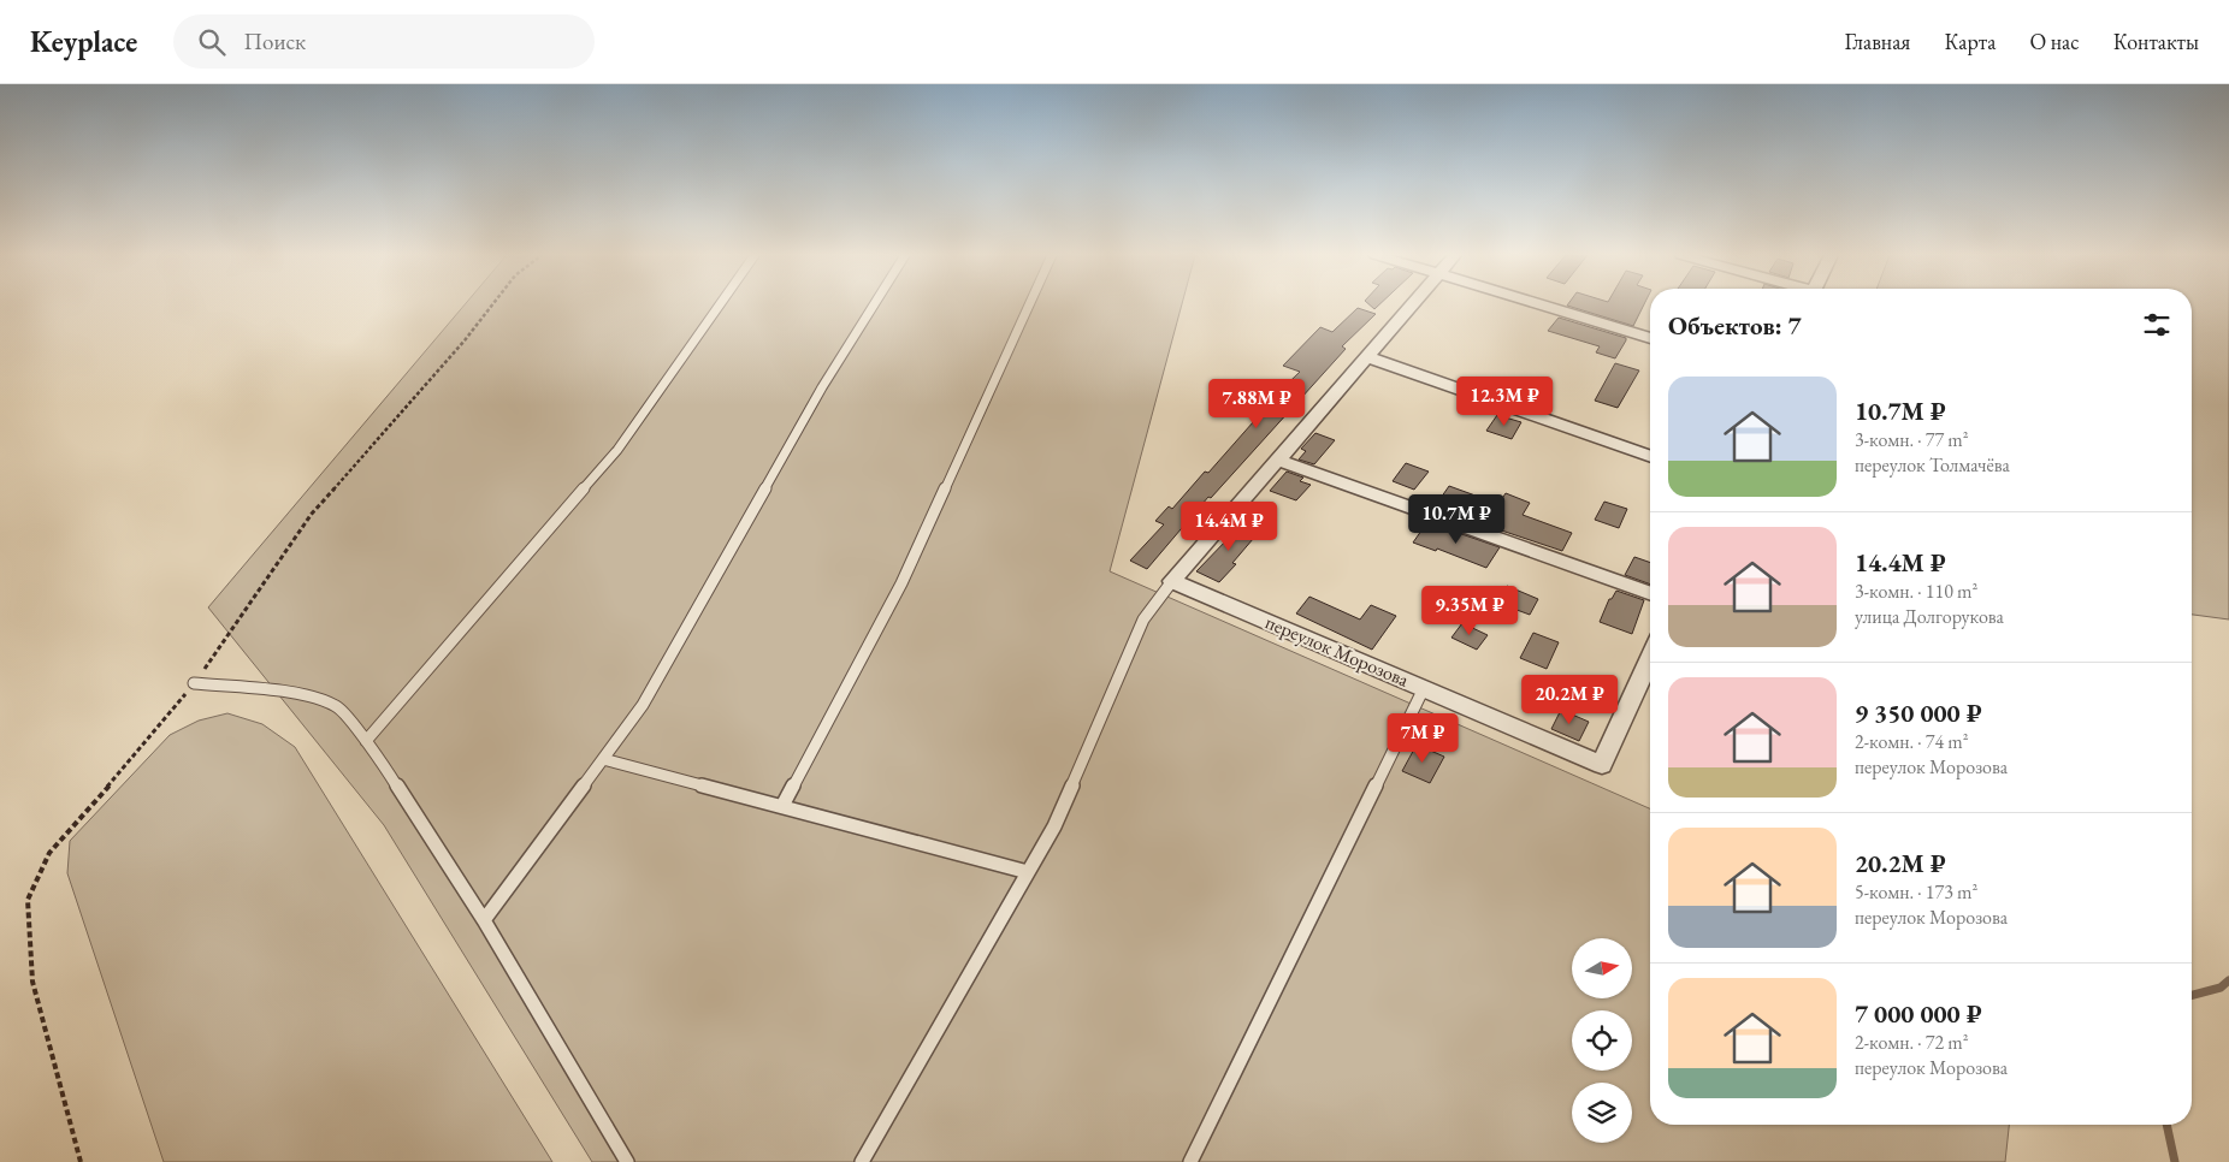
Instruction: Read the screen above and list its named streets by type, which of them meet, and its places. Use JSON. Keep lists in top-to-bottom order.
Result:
{
  "streets": {
    "street": ["переулок Морозова"]
  },
  "north": "right",
  "page": {
    "header": "Keyplace",
    "search": "Поиск",
    "nav": [
      "Главная",
      "Карта",
      "О нас",
      "Контакты"
    ],
    "heading": "Объектов: 7",
    "list": [
      {
        "name": "10.7M ₽",
        "note": "3-комн. · 77 m² · переулок Толмачёва"
      },
      {
        "name": "14.4M ₽",
        "note": "3-комн. · 110 m² · улица Долгорукова"
      },
      {
        "name": "9 350 000 ₽",
        "note": "2-комн. · 74 m² · переулок Морозова"
      },
      {
        "name": "20.2M ₽",
        "note": "5-комн. · 173 m² · переулок Морозова"
      },
      {
        "name": "7 000 000 ₽",
        "note": "2-комн. · 72 m² · переулок Морозова"
      }
    ],
    "price": [
      "12.3M ₽",
      "7.88M ₽",
      "10.7M ₽",
      "14.4M ₽",
      "9.35M ₽",
      "20.2M ₽",
      "7M ₽"
    ]
  }
}
